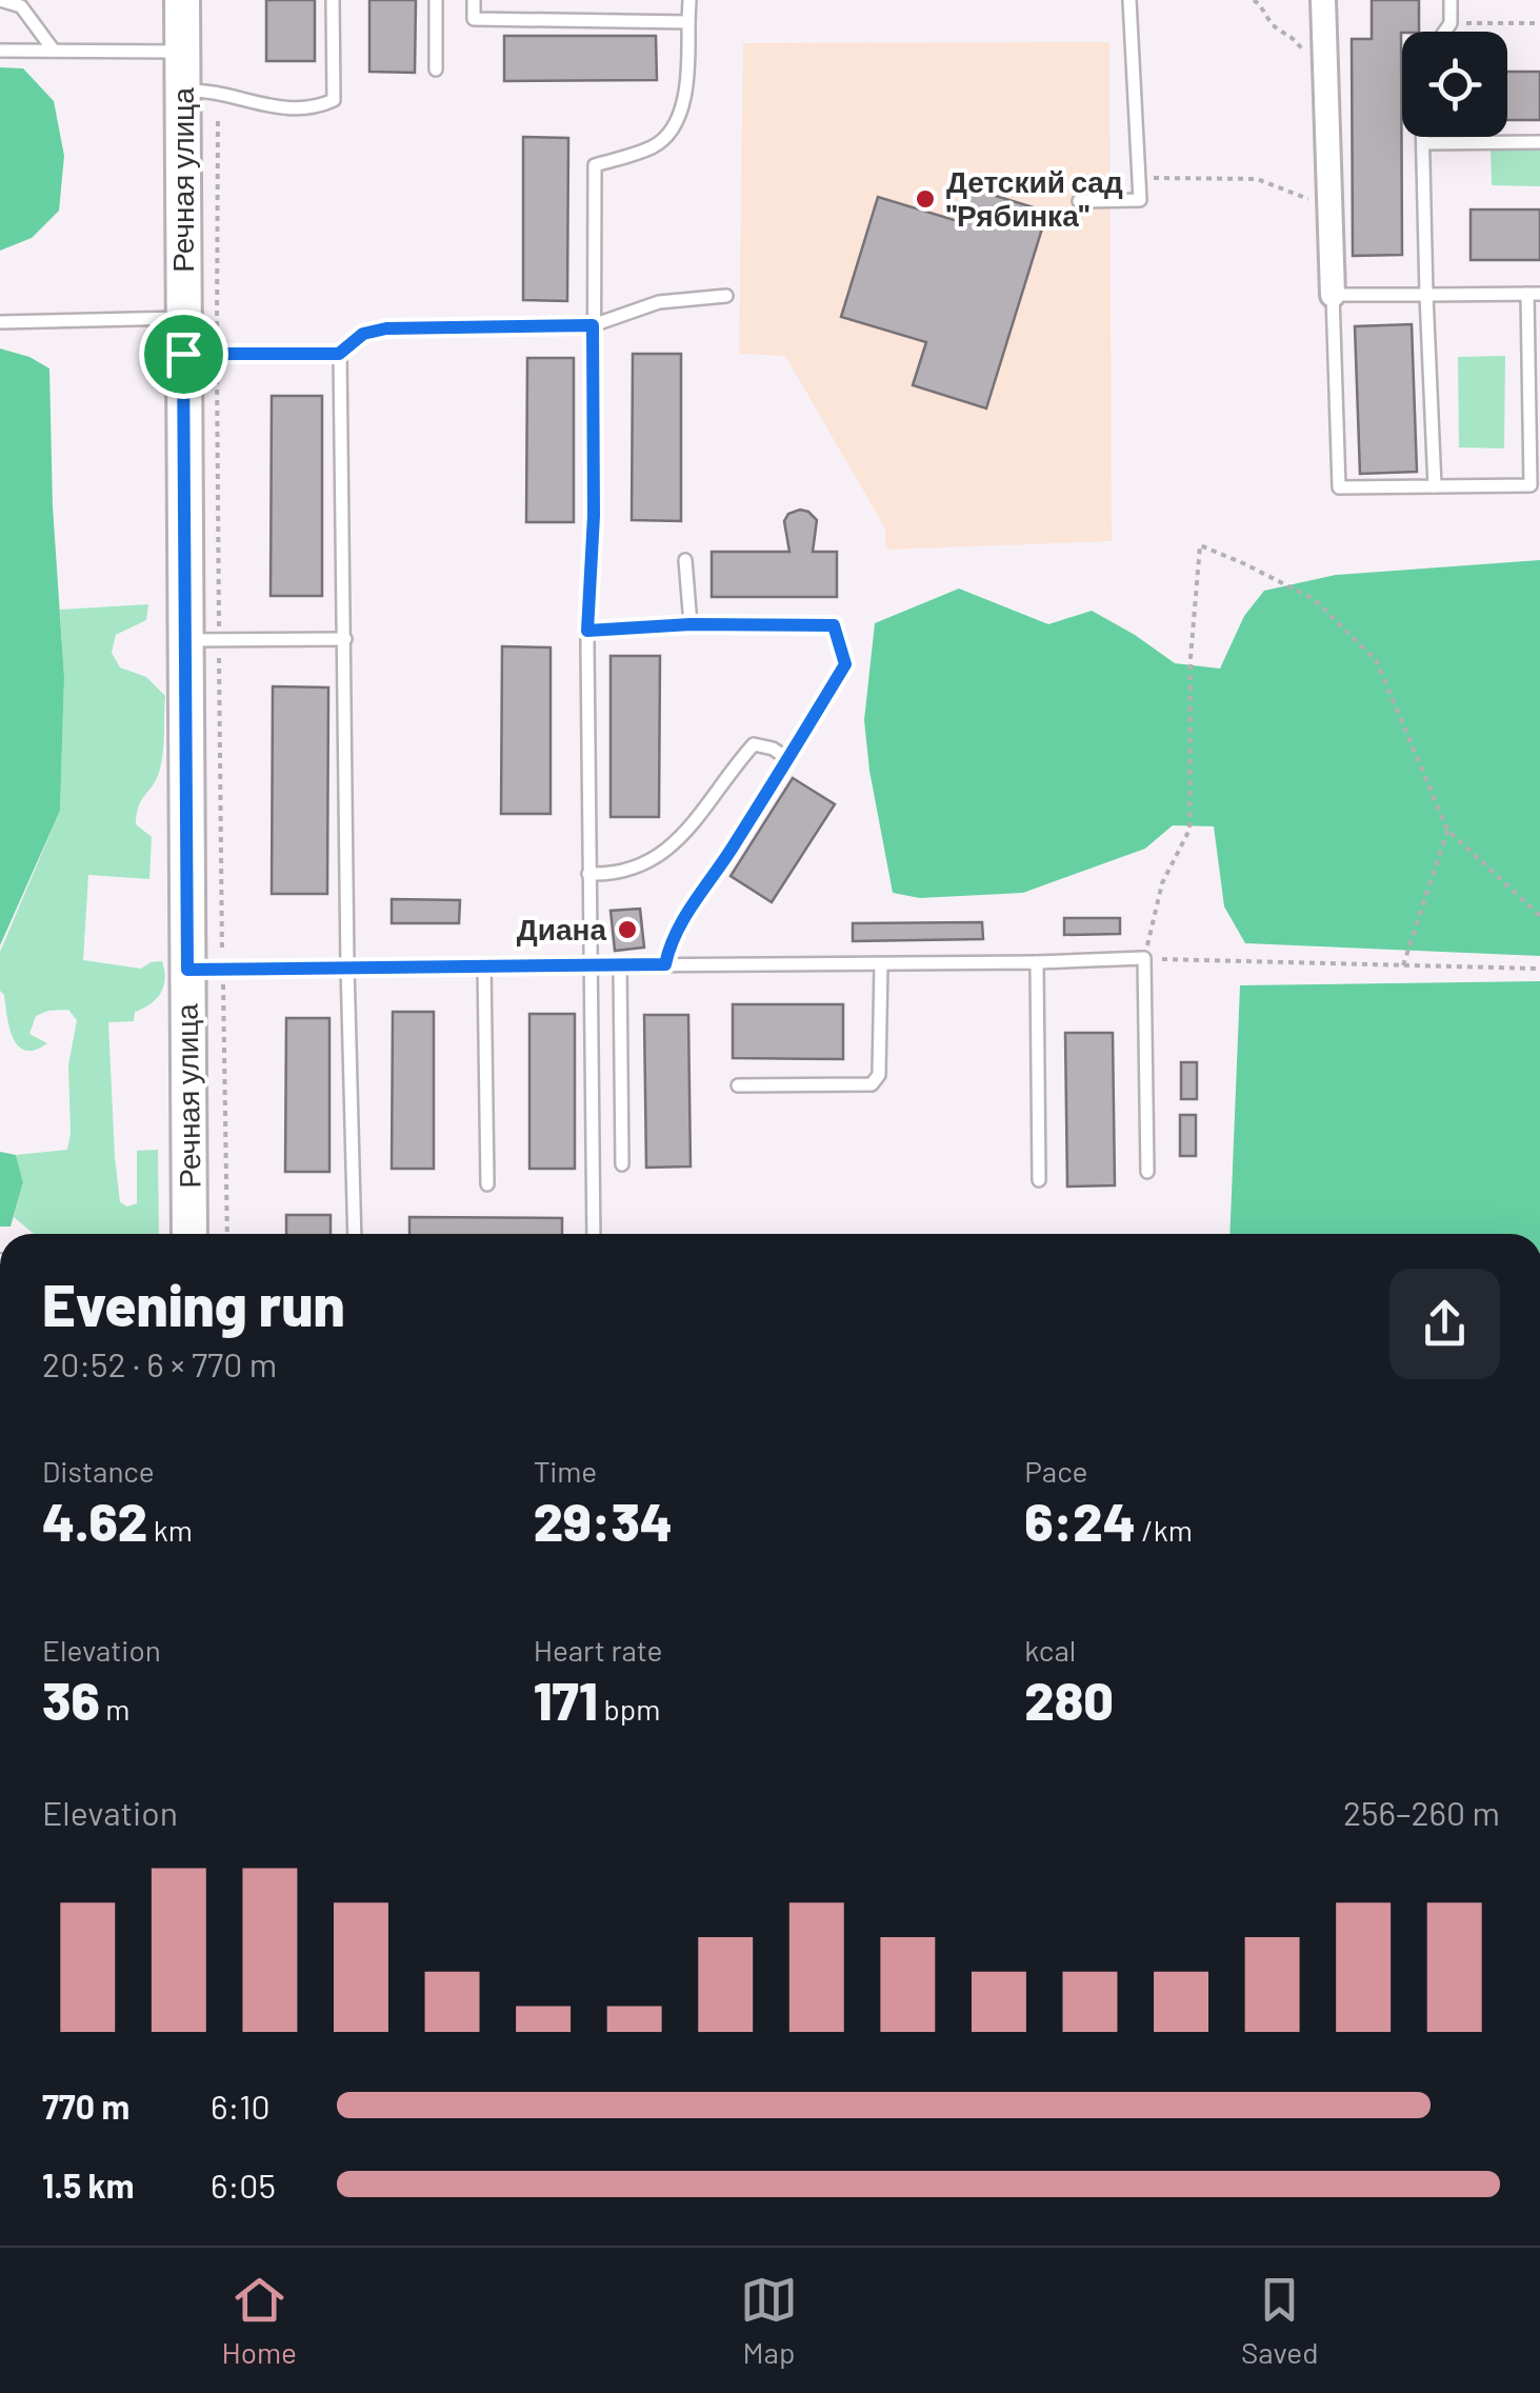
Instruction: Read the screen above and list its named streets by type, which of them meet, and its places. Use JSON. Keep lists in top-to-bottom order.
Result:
{
  "streets": {
    "street": ["Речная улица"]
  },
  "places": ["Детский сад \"Рябинка\"", "Диана"],
  "page": {
    "heading": ["Evening run", "20:52 · 6 × 770 m"],
    "stats": [
      ["Distance", "4.62 km"],
      ["Time", "29:34"],
      ["Pace", "6:24 /km"],
      ["Elevation", "36 m"],
      ["Heart rate", "171 bpm"],
      ["kcal", "280"]
    ],
    "chart": ["Elevation", "256–260 m"],
    "list": [
      {
        "name": "770 m",
        "note": "6:10"
      },
      {
        "name": "1.5 km",
        "note": "6:05"
      }
    ],
    "tabs": ["Home", "Map", "Saved"]
  }
}
